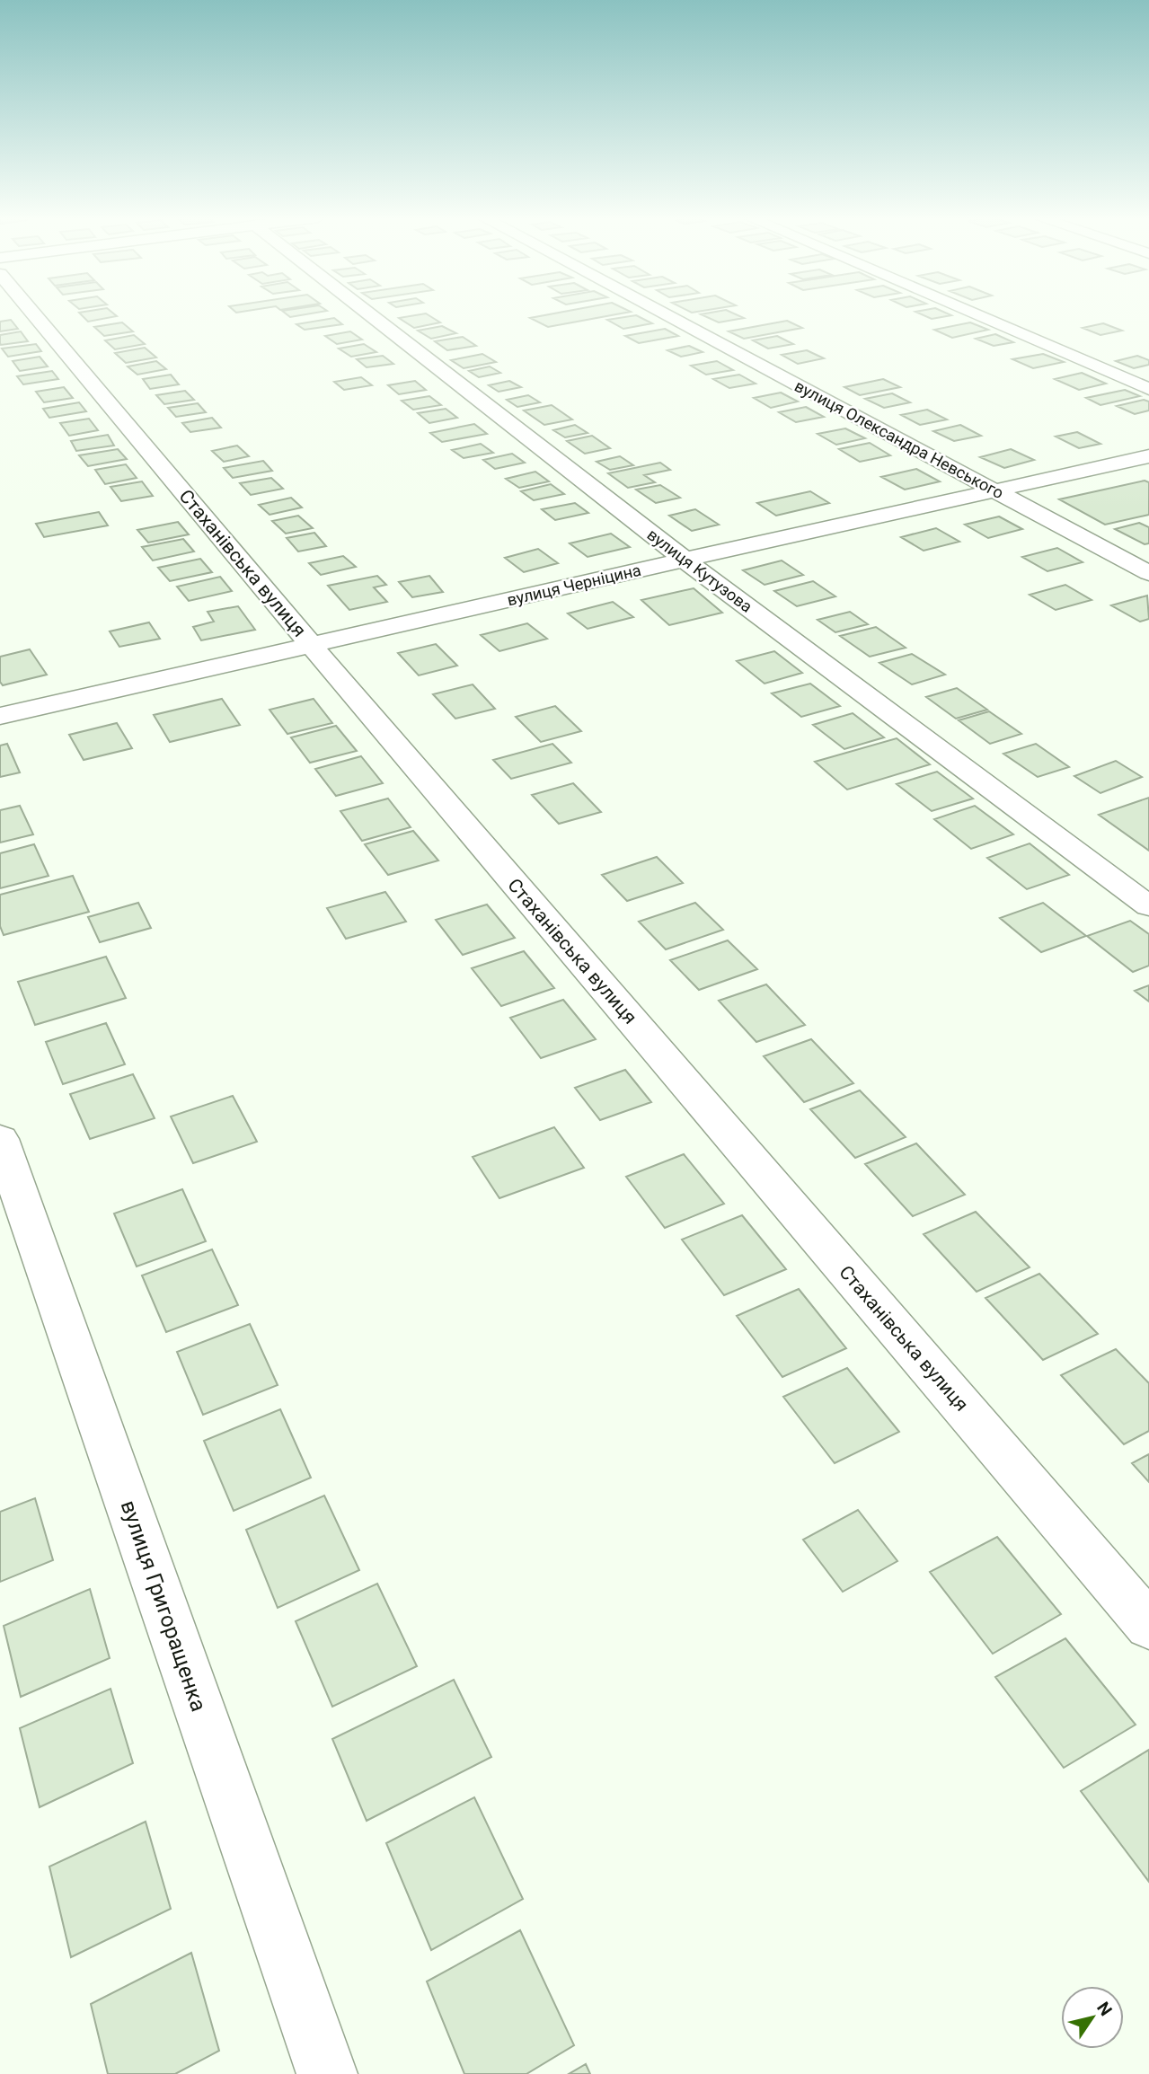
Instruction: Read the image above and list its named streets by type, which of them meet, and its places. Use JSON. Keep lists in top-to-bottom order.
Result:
{
  "streets": {
    "street": [
      "вулиця Олександра Невського",
      "Стаханівська вулиця",
      "вулиця Кутузова",
      "вулиця Черніцина",
      "вулиця Григоращенка"
    ]
  },
  "crossings": [
    ["вулиця Олександра Невського", "вулиця Черніцина"],
    ["Стаханівська вулиця", "вулиця Черніцина"],
    ["вулиця Кутузова", "вулиця Черніцина"]
  ],
  "north": "top right"
}
